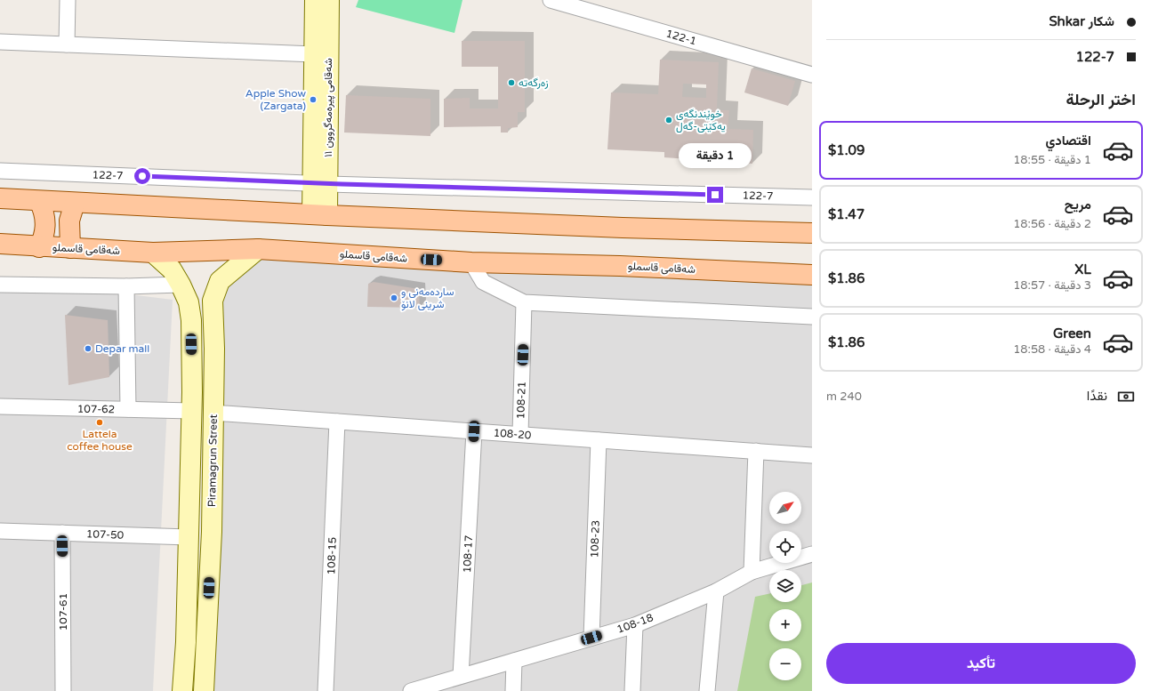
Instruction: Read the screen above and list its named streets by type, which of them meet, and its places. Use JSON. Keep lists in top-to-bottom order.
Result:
{
  "streets": {
    "main road": ["شەقامی پیرەمەگروون ١١", "شەقامی قاسملو", "Piramagrun Street"],
    "street": [
      "122-1",
      "122-7",
      "108-21",
      "107-62",
      "108-20",
      "107-50",
      "108-23",
      "108-17",
      "108-15",
      "107-61",
      "108-18"
    ]
  },
  "crossings": [
    ["شەقامی پیرەمەگروون ١١", "122-7"],
    ["شەقامی قاسملو", "Piramagrun Street"],
    ["108-21", "108-20"],
    ["107-62", "Piramagrun Street"],
    ["108-20", "Piramagrun Street"],
    ["108-20", "108-23"],
    ["108-20", "108-17"],
    ["108-20", "108-15"],
    ["Piramagrun Street", "107-50"],
    ["107-50", "107-61"],
    ["108-23", "108-18"],
    ["108-17", "108-18"]
  ],
  "places": [
    "زەرگەتە",
    "Apple Show (Zargata)",
    "خوێندنگەی یەکێتی-گەل",
    "ساردەمەنی و شرینی لانۆ",
    "Depar mall",
    "Lattela coffee house"
  ],
  "north": "top right",
  "page": {
    "banner": ["شکار Shkar", "122-7"],
    "heading": "اختر الرحلة",
    "list": [
      {
        "name": "اقتصادي",
        "note": "1 دقيقة · 18:55",
        "value": "$1.09"
      },
      {
        "name": "مريح",
        "note": "2 دقيقة · 18:56",
        "value": "$1.47"
      },
      {
        "name": "XL",
        "note": "3 دقيقة · 18:57",
        "value": "$1.86"
      },
      {
        "name": "Green",
        "note": "4 دقيقة · 18:58",
        "value": "$1.86"
      }
    ],
    "bubble": "1 دقيقة",
    "pay": ["نقدًا", "240 m"],
    "map_buttons": ["+", "−"],
    "buttons": "تأكيد"
  }
}
